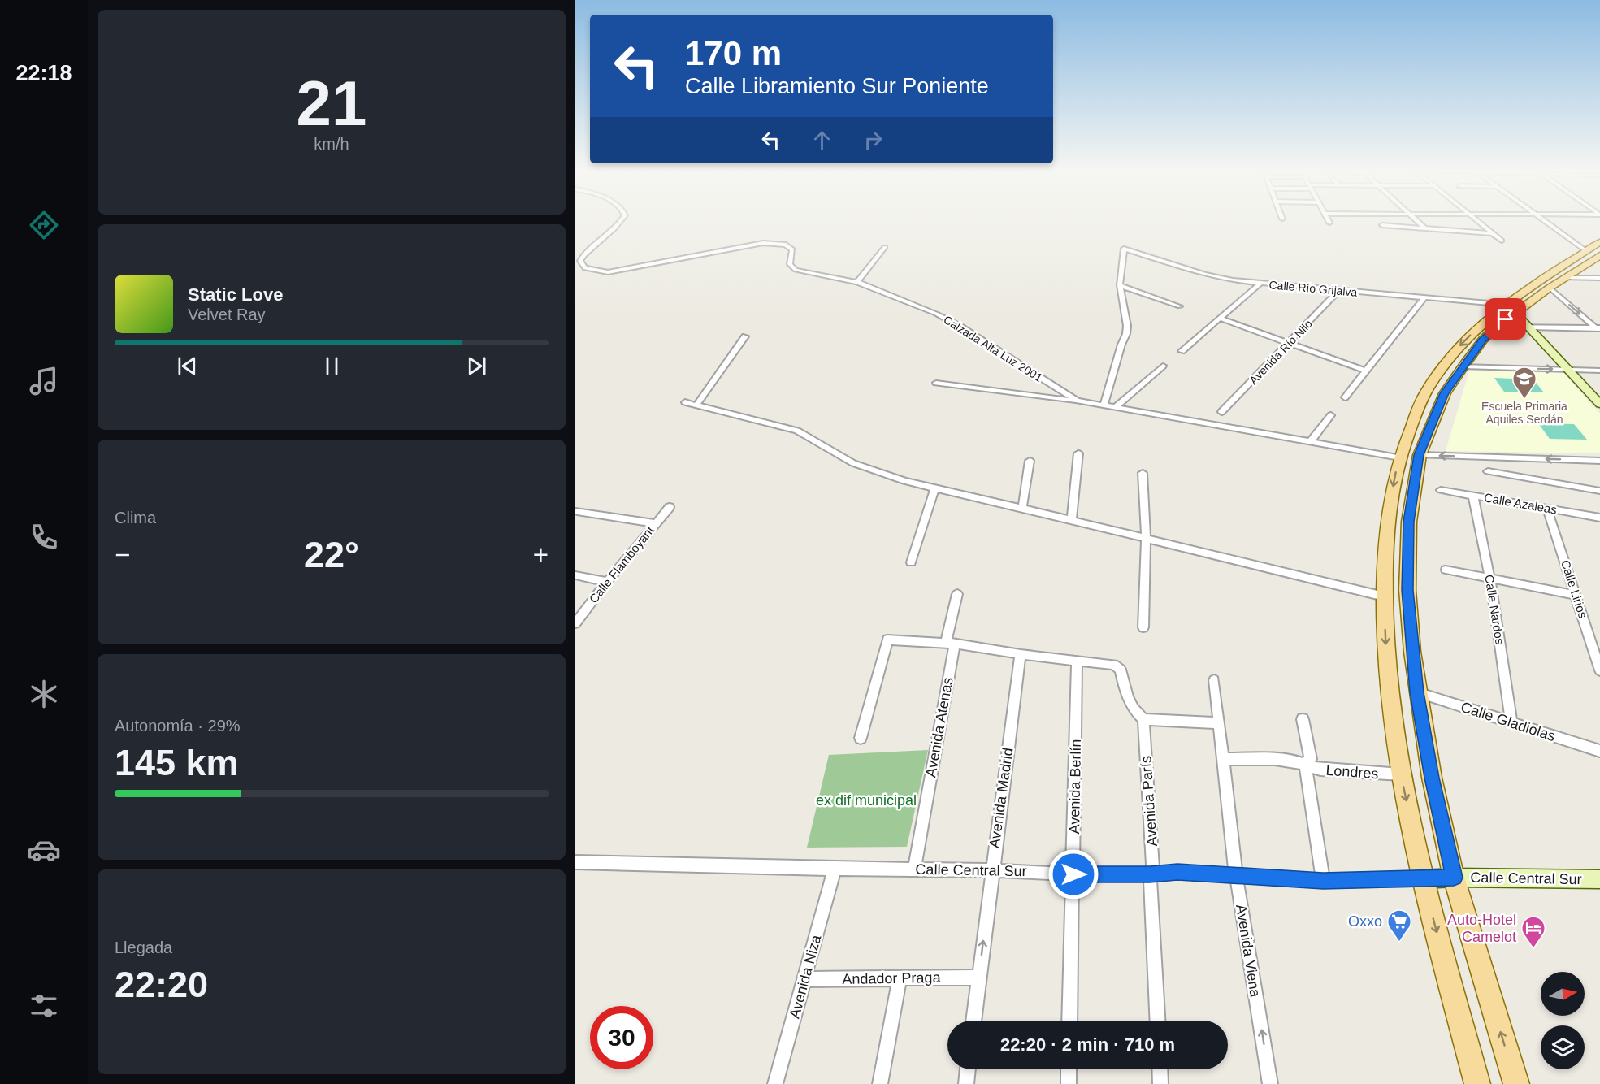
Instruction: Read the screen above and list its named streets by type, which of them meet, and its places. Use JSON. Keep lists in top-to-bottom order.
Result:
{
  "streets": {
    "street": [
      "Calle Río Grijalva",
      "Calzada Alta Luz 2001",
      "Avenida Río Nilo",
      "Calle Azaleas",
      "Calle Flamboyant",
      "Calle Lirios",
      "Calle Nardos",
      "Calle Gladiolas",
      "Avenida Atenas",
      "Londres",
      "Avenida Berlín",
      "Avenida Madrid",
      "Avenida París",
      "Calle Central Sur",
      "Avenida Viena",
      "Avenida Niza",
      "Andador Praga"
    ]
  },
  "crossings": [
    ["Calle Río Grijalva", "Avenida Río Nilo"],
    ["Calle Azaleas", "Calle Lirios"],
    ["Calle Azaleas", "Calle Nardos"],
    ["Calle Nardos", "Calle Gladiolas"],
    ["Avenida Atenas", "Calle Central Sur"],
    ["Londres", "Avenida Viena"],
    ["Avenida Berlín", "Calle Central Sur"],
    ["Avenida Madrid", "Calle Central Sur"],
    ["Avenida Madrid", "Andador Praga"],
    ["Avenida París", "Calle Central Sur"],
    ["Calle Central Sur", "Avenida Viena"],
    ["Calle Central Sur", "Avenida Niza"],
    ["Avenida Niza", "Andador Praga"]
  ],
  "one_way": ["Avenida Viena"],
  "parks": ["ex dif municipal"],
  "places": {
    "school or university": ["Escuela Primaria Aquiles Serdán"],
    "supermarket": ["Oxxo"],
    "hotel": ["Auto-Hotel Camelot"]
  },
  "north": "right",
  "page": {
    "tabs": "22:18",
    "tile": [
      ["21", "km/h"],
      "Clima",
      ["Autonomía · 29%", "145 km"],
      ["Llegada", "22:20"]
    ],
    "turn": ["170 m", "Calle Libramiento Sur Poniente"],
    "song": ["Static Love", "Velvet Ray"],
    "heat": ["−", "22°", "+"],
    "limit": "30",
    "trip": "22:20 · 2 min · 710 m"
  }
}
